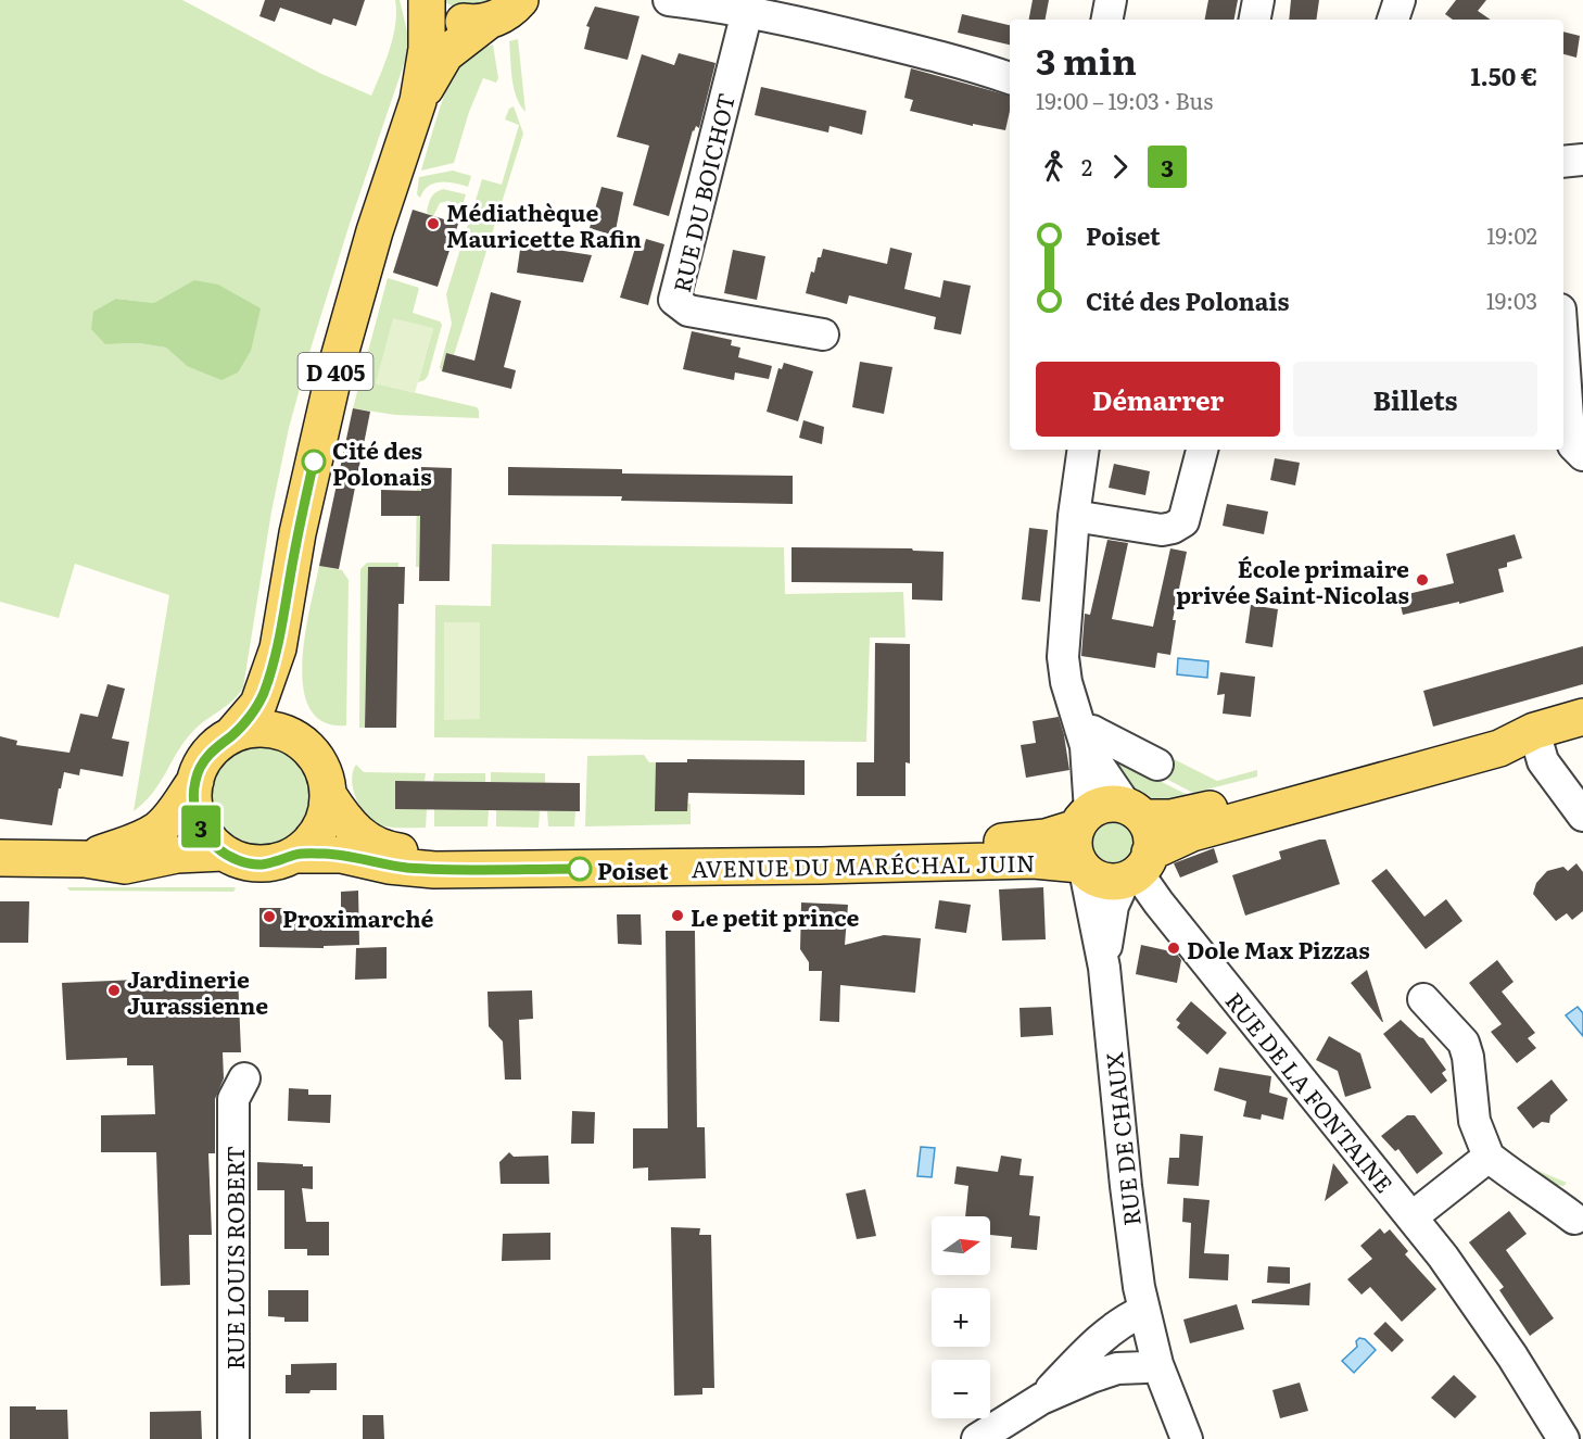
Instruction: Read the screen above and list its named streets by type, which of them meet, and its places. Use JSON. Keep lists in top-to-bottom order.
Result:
{
  "streets": {
    "main road": ["D 405", "AVENUE DU MARÉCHAL JUIN"],
    "street": [
      "RUE DU BOICHOT",
      "RUE DE LA FONTAINE",
      "RUE DE CHAUX",
      "RUE LOUIS ROBERT"
    ]
  },
  "crossings": [
    ["D 405", "AVENUE DU MARÉCHAL JUIN"],
    ["AVENUE DU MARÉCHAL JUIN", "RUE DE LA FONTAINE"],
    ["AVENUE DU MARÉCHAL JUIN", "RUE DE CHAUX"],
    ["RUE DE LA FONTAINE", "RUE DE CHAUX"]
  ],
  "places": [
    "Médiathèque Mauricette Rafin",
    "Cité des Polonais",
    "École primaire privée Saint-Nicolas",
    "Poiset",
    "Le petit prince",
    "Proximarché",
    "Dole Max Pizzas",
    "Jardinerie Jurassienne"
  ],
  "lines": ["bus line 3"],
  "north": "right",
  "page": {
    "on_map": "3",
    "heading": ["3 min", "19:00 – 19:03 · Bus", "1.50 €"],
    "legs": ["2", "3"],
    "list": [
      {
        "name": "Poiset",
        "value": "19:02"
      },
      {
        "name": "Cité des Polonais",
        "value": "19:03"
      }
    ],
    "buttons": ["Démarrer", "Billets"],
    "map_buttons": ["+", "−"]
  }
}
